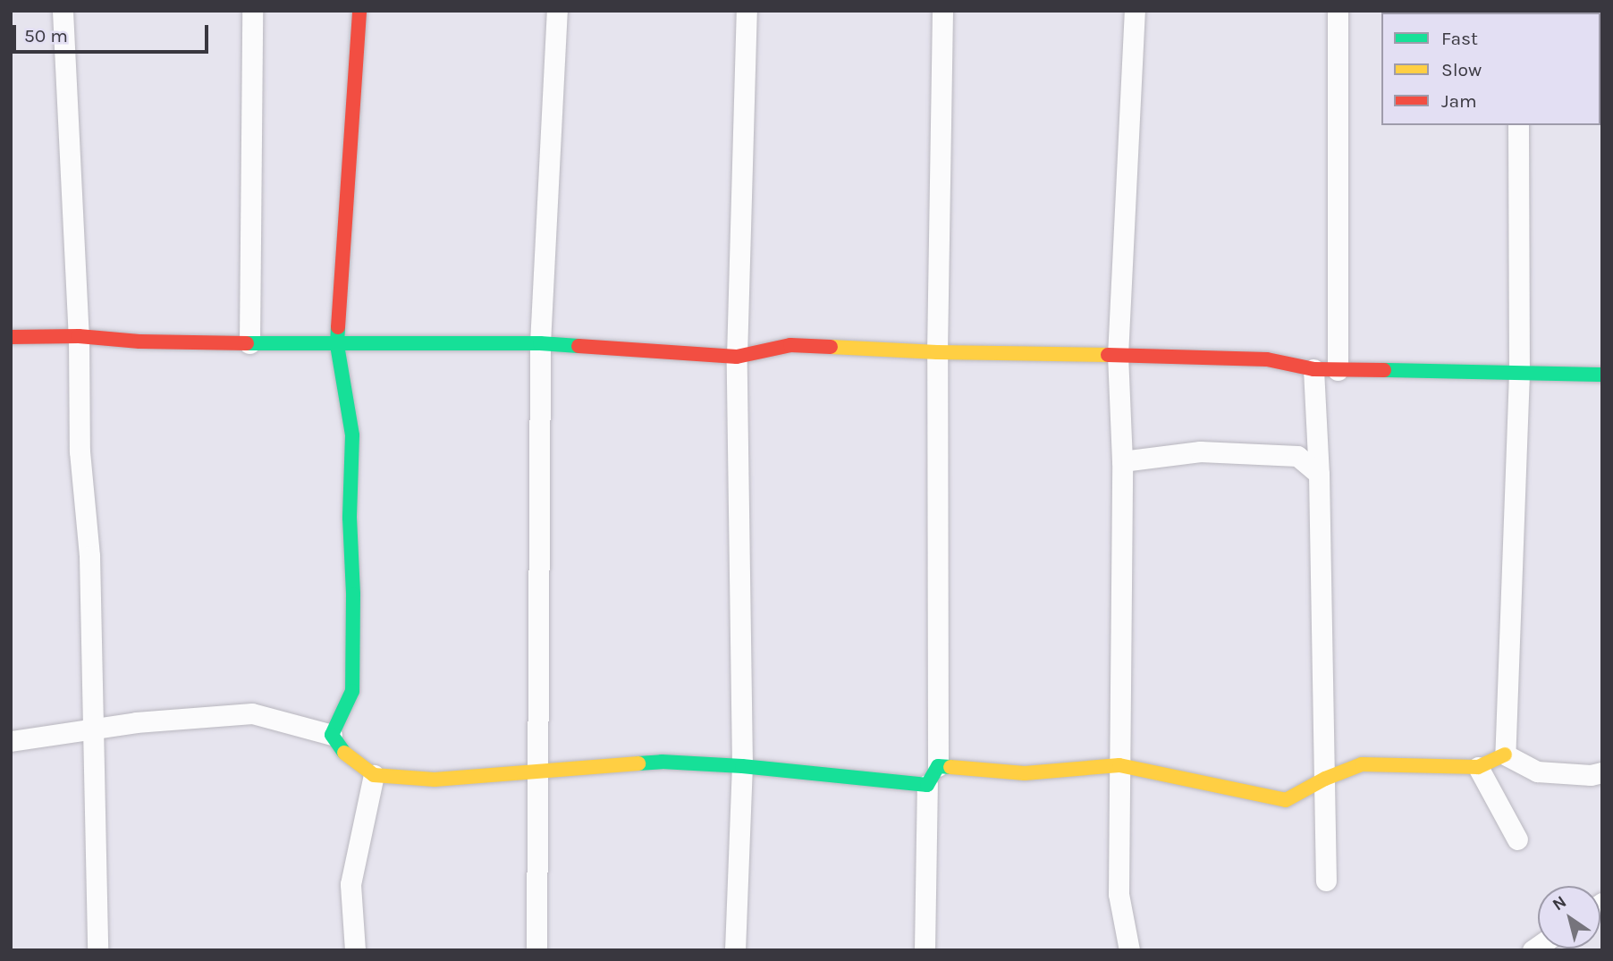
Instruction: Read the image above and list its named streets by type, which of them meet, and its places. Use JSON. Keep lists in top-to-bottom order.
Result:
{
  "legend": ["Fast", "Slow", "Jam"],
  "scale_bar": "50 m",
  "north": "top left"
}
